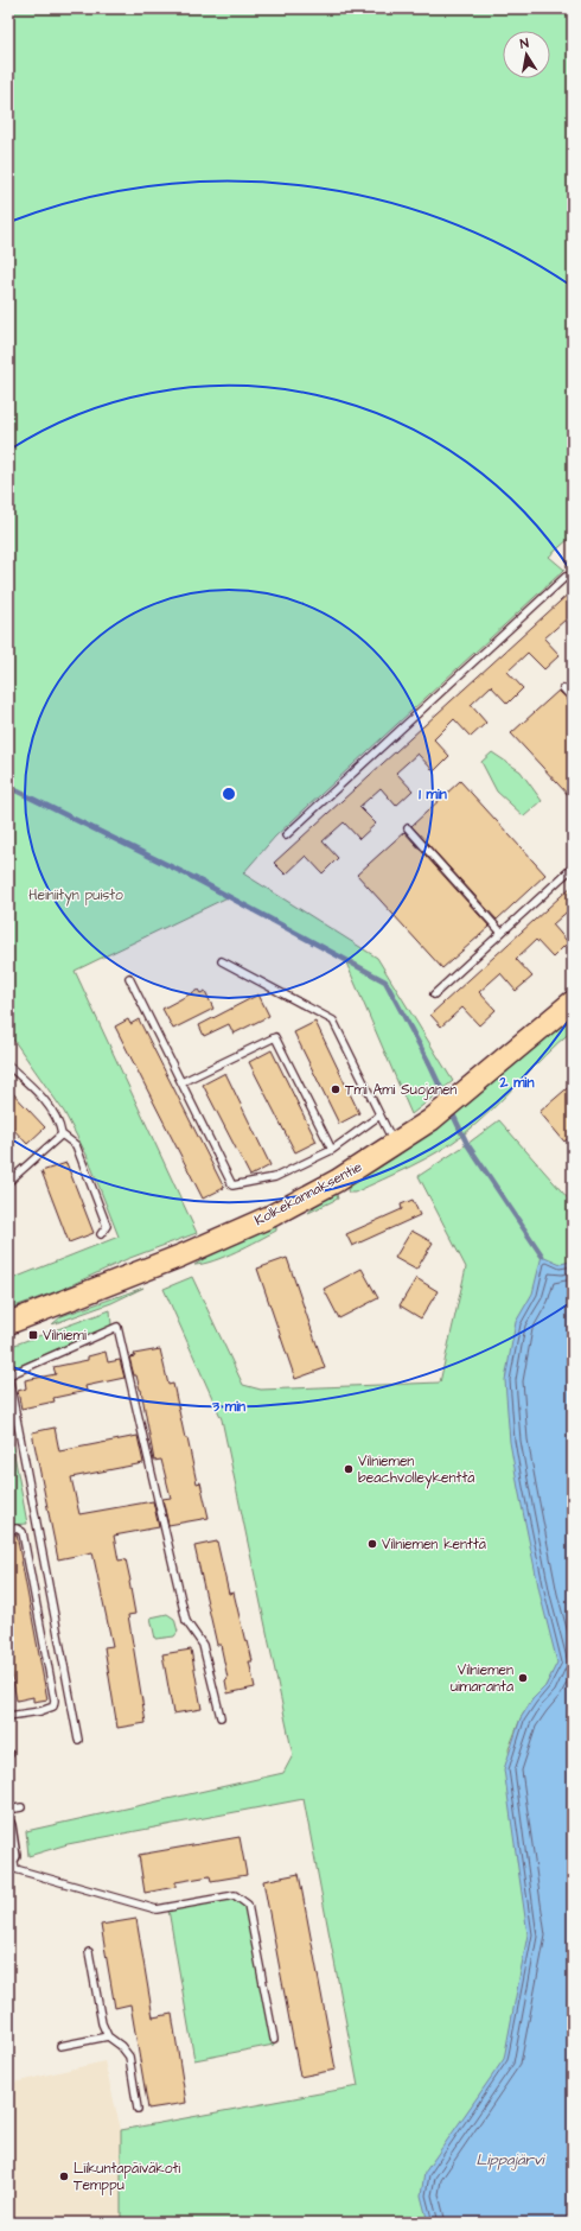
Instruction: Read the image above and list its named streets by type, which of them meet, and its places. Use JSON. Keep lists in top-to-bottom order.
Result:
{
  "streets": {
    "main road": ["Kolkekannaksentie"]
  },
  "water": ["Lippajärvi"],
  "parks": ["Heiniityn puisto"],
  "places": {
    "other": [
      "Tmi Ami Suojanen",
      "Vilniemen beachvolleykenttä",
      "Vilniemen kenttä",
      "Vilniemen uimaranta",
      "Liikuntapäiväkoti Temppu"
    ],
    "transit": ["Vilniemi"]
  },
  "north": "top",
  "rings": ["1 min", "2 min", "3 min"]
}
